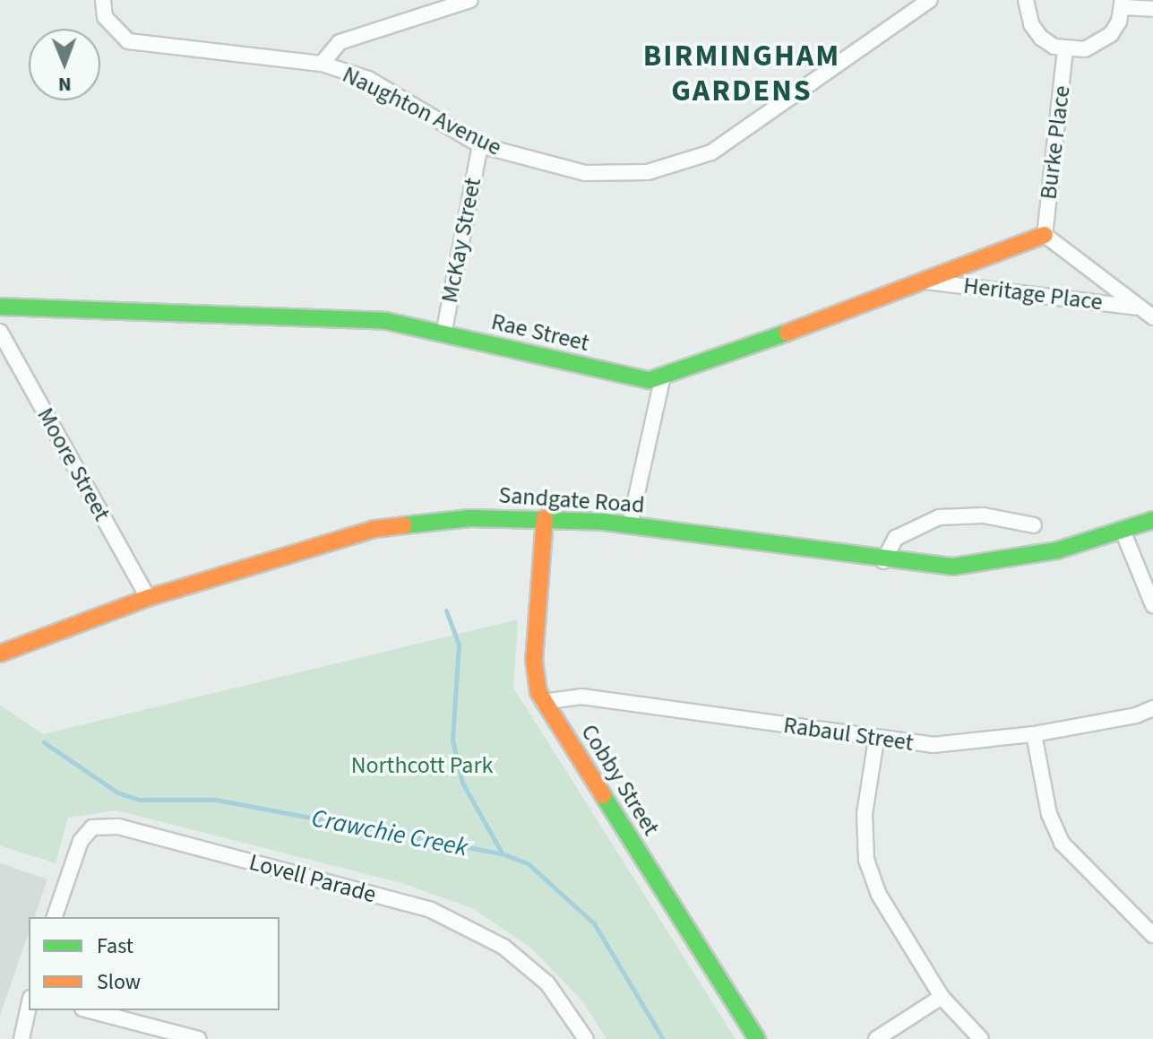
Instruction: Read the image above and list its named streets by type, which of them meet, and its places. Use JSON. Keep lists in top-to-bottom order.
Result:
{
  "streets": {
    "street": [
      "Naughton Avenue",
      "Burke Place",
      "McKay Street",
      "Heritage Place",
      "Rae Street",
      "Moore Street",
      "Sandgate Road",
      "Rabaul Street",
      "Cobby Street",
      "Lovell Parade"
    ]
  },
  "crossings": [
    ["Naughton Avenue", "McKay Street"],
    ["Burke Place", "Rae Street"],
    ["McKay Street", "Rae Street"],
    ["Heritage Place", "Rae Street"],
    ["Moore Street", "Sandgate Road"],
    ["Sandgate Road", "Cobby Street"],
    ["Rabaul Street", "Cobby Street"]
  ],
  "districts": ["BIRMINGHAM GARDENS"],
  "water": ["Crawchie Creek"],
  "parks": ["Northcott Park"],
  "legend": ["Fast", "Slow"],
  "north": "bottom"
}
